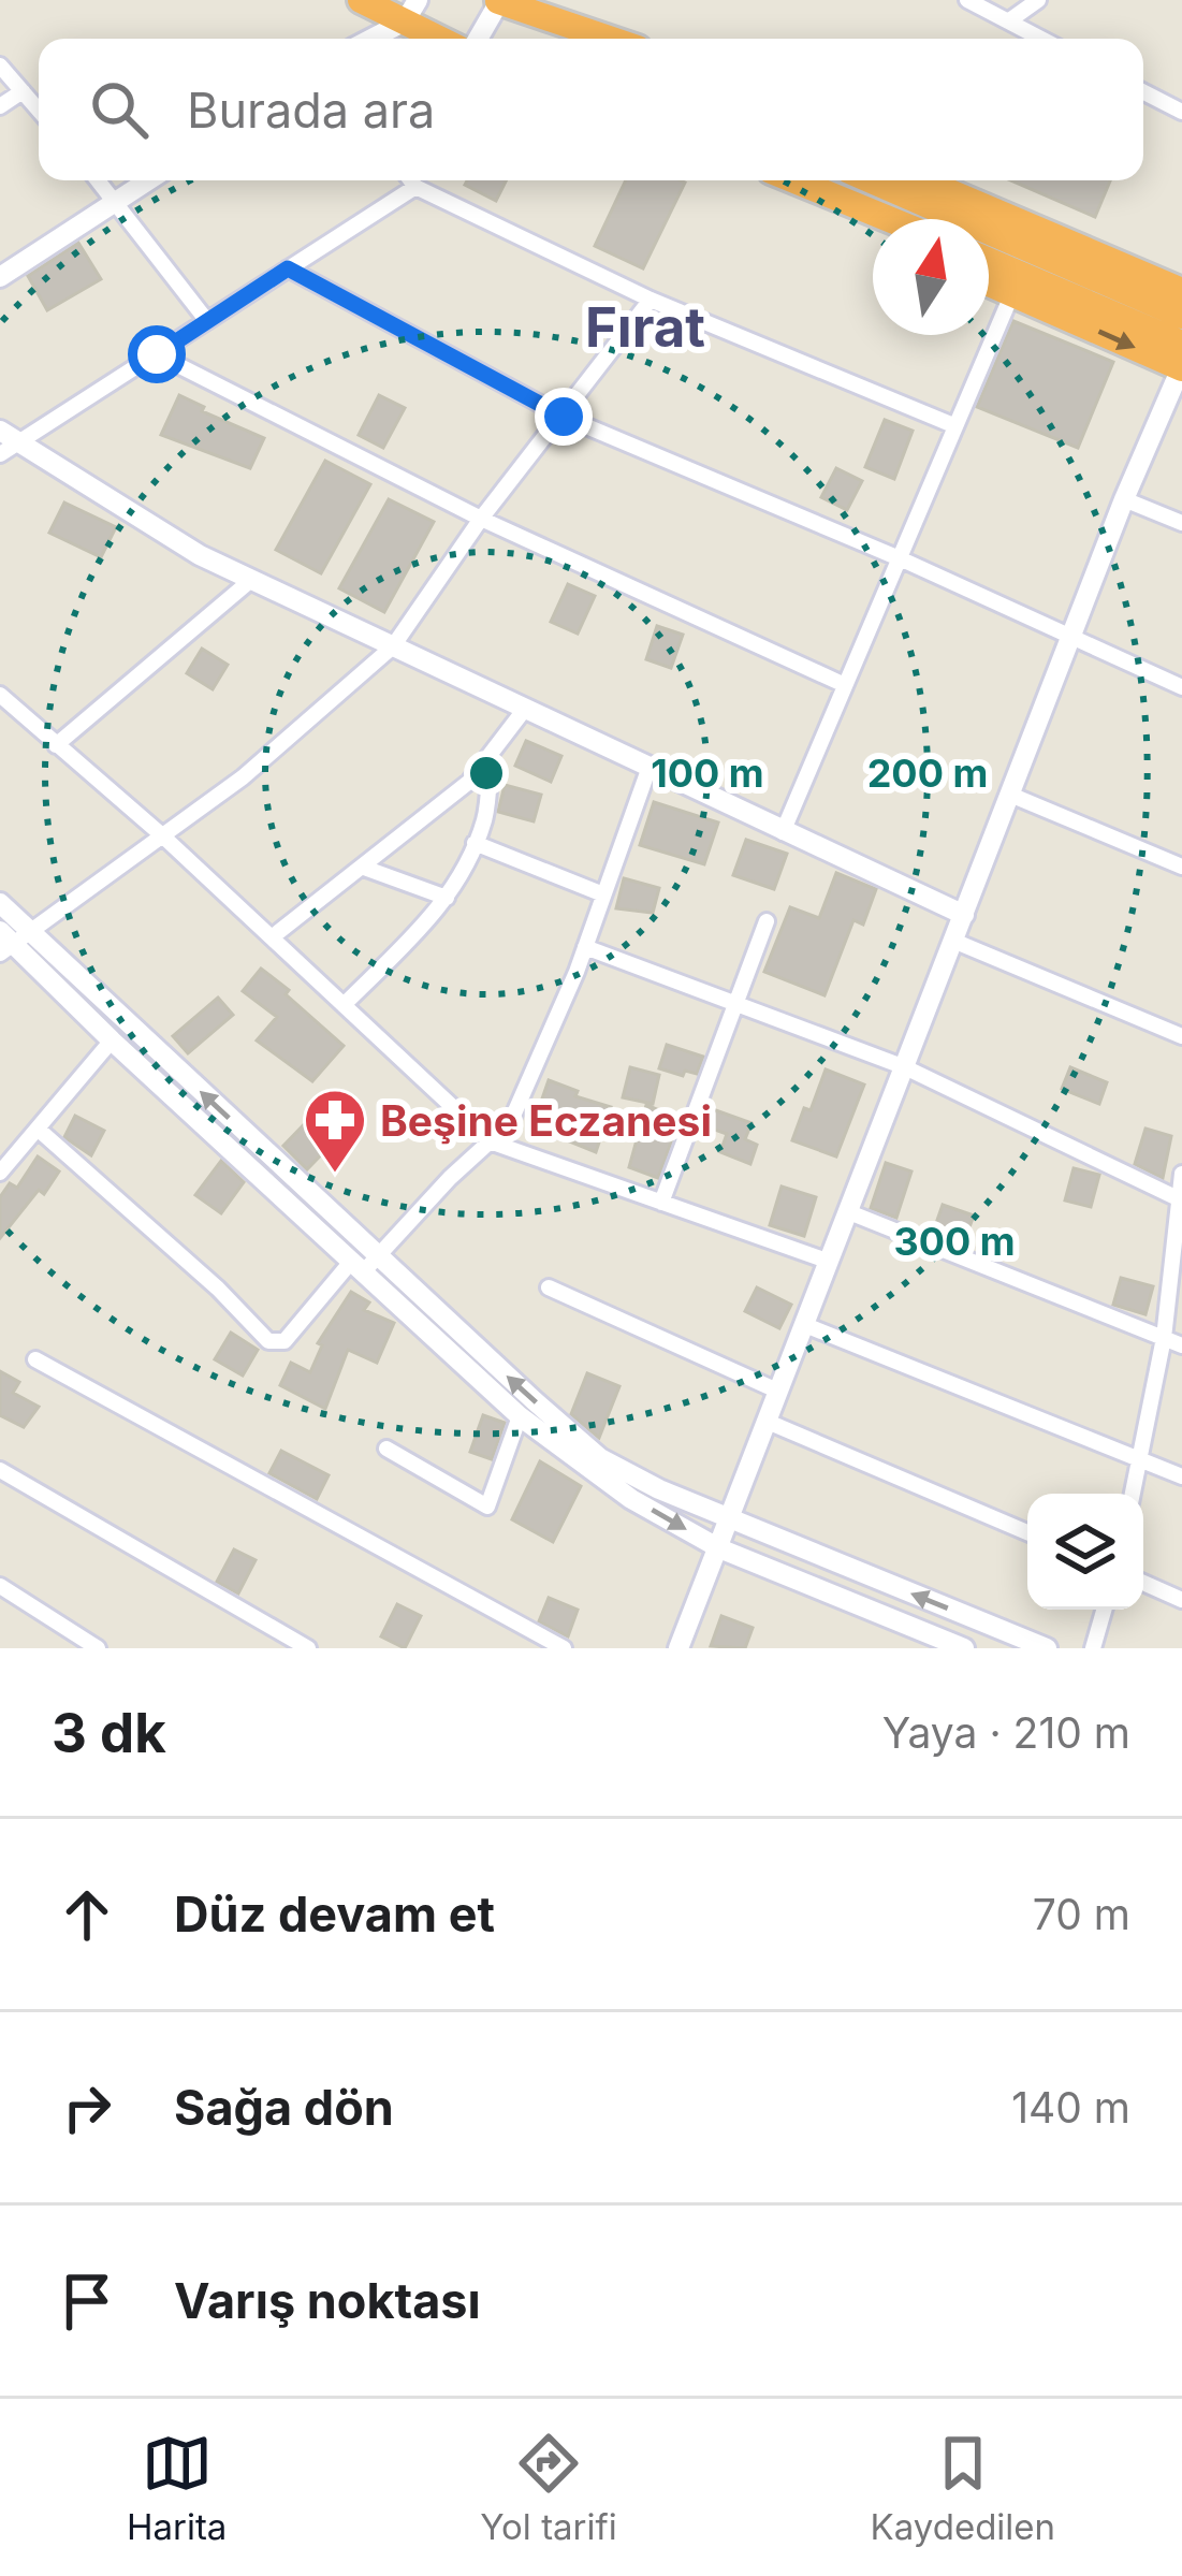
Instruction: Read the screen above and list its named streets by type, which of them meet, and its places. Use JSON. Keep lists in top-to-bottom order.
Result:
{
  "districts": ["Fırat"],
  "places": {
    "pharmacy": ["Beşine Eczanesi"]
  },
  "north": "top",
  "page": {
    "search": "Burada ara",
    "heading": ["3 dk", "Yaya · 210 m"],
    "list": [
      ["Düz devam et", "70 m"],
      ["Sağa dön", "140 m"],
      "Varış noktası"
    ],
    "nav": ["Harita", "Yol tarifi", "Kaydedilen"]
  },
  "rings": ["100 m", "200 m", "300 m"]
}
